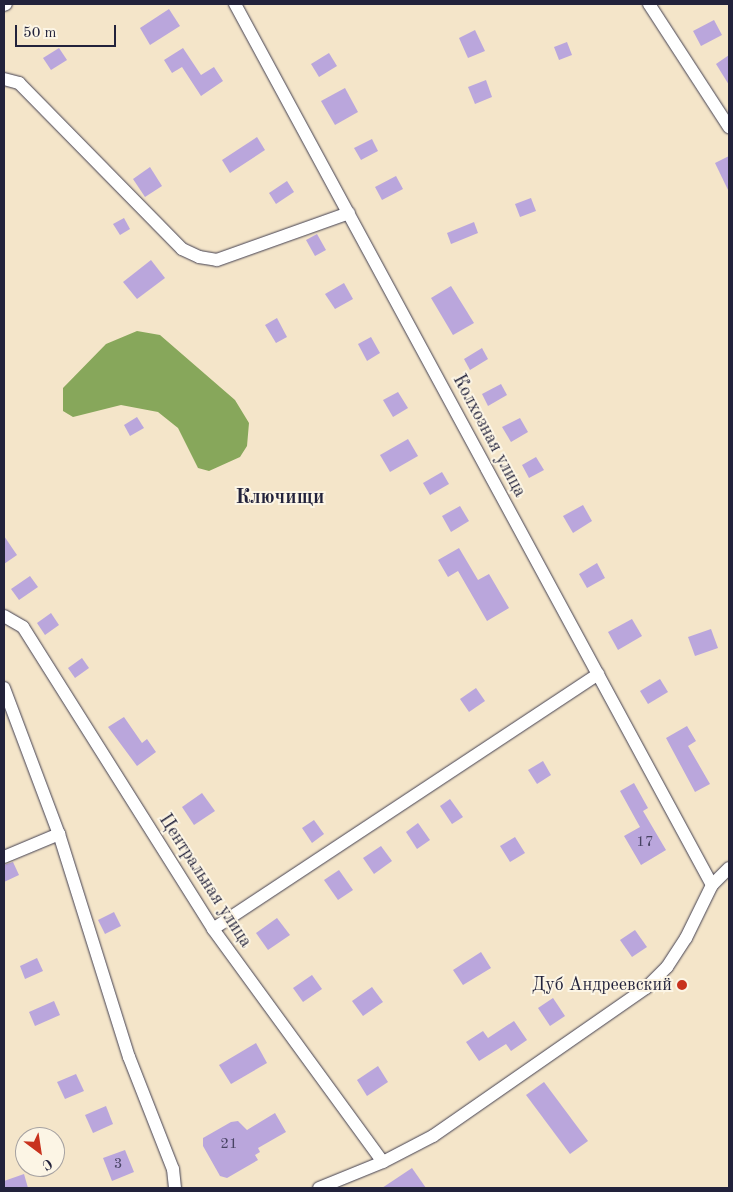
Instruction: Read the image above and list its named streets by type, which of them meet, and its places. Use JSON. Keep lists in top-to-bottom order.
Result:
{
  "streets": {
    "street": ["Колхозная улица", "Центральная улица"]
  },
  "districts": ["Ключищи"],
  "places": ["Дуб Андреевский"],
  "house_numbers": ["17", "21", "3"],
  "scale_bar": "50 m",
  "north": "bottom right"
}
